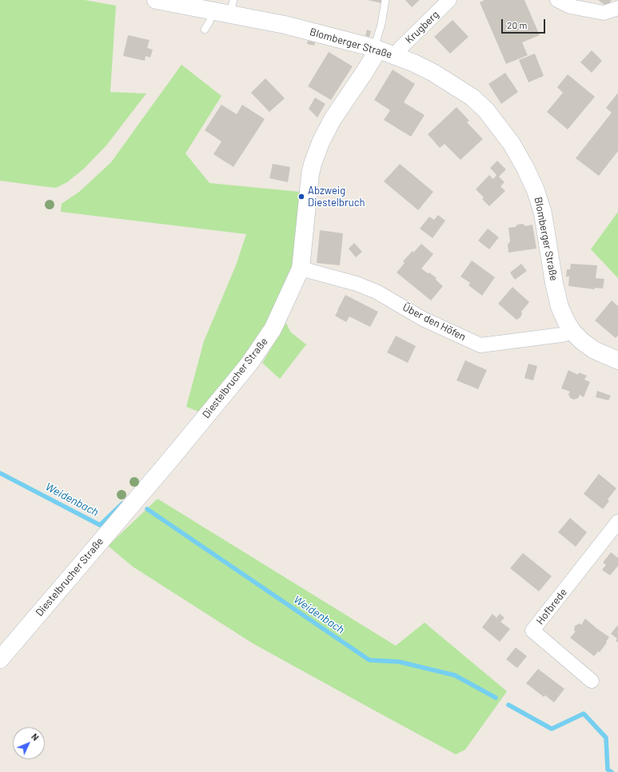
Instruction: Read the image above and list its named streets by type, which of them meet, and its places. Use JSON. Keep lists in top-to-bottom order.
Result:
{
  "streets": {
    "street": [
      "Krugberg",
      "Blomberger Straße",
      "Über den Höfen",
      "Diestelbrucher Straße",
      "Hofbrede"
    ]
  },
  "crossings": [
    ["Krugberg", "Blomberger Straße"],
    ["Blomberger Straße", "Über den Höfen"],
    ["Blomberger Straße", "Diestelbrucher Straße"],
    ["Über den Höfen", "Diestelbrucher Straße"]
  ],
  "water": ["Weidenbach"],
  "places": ["Abzweig Diestelbruch"],
  "scale_bar": "20 m",
  "north": "top right"
}
